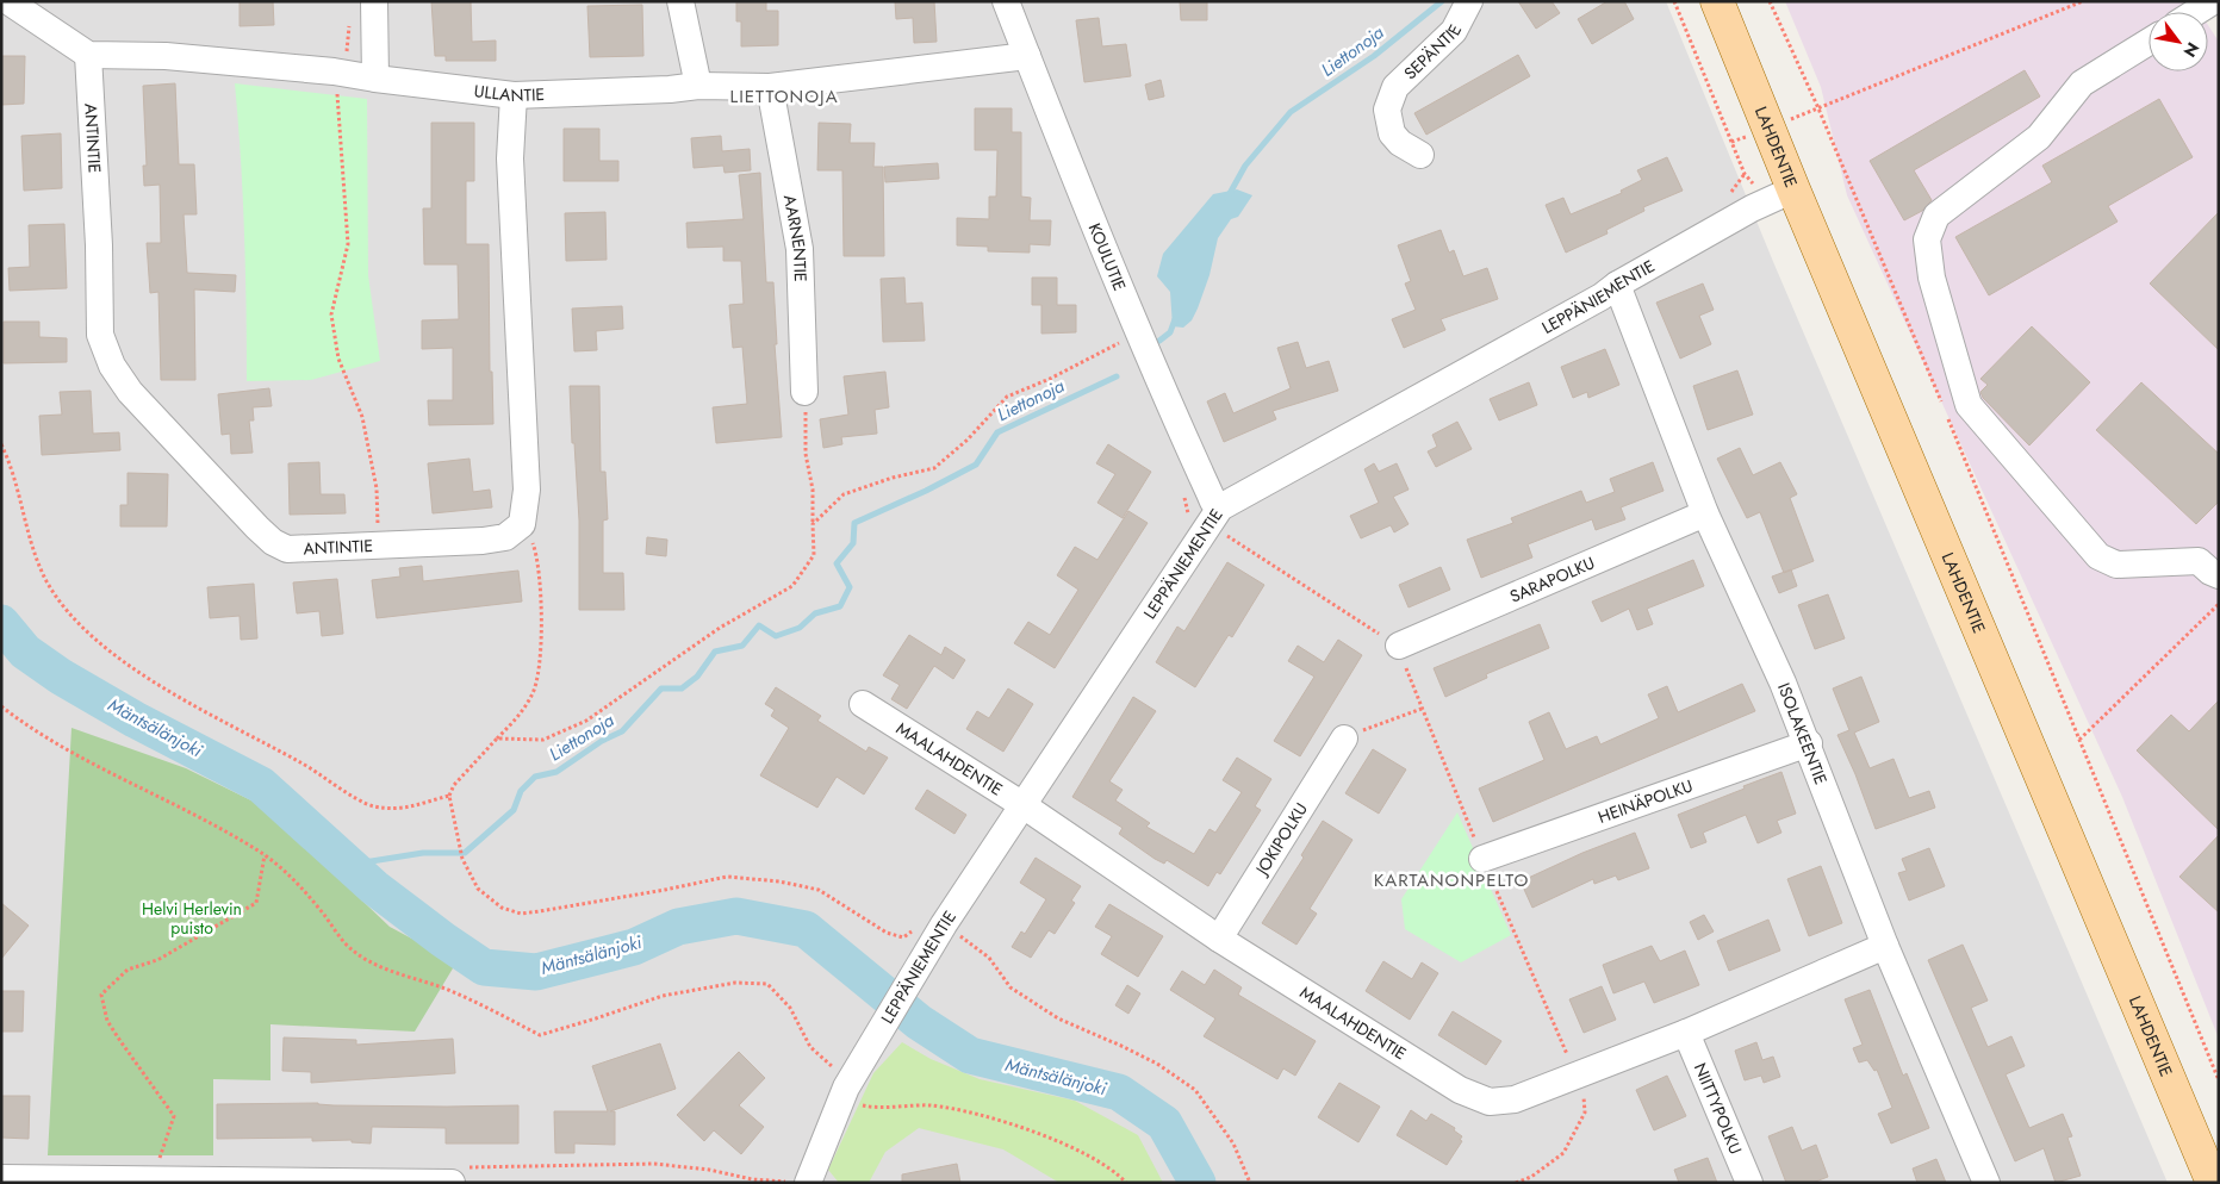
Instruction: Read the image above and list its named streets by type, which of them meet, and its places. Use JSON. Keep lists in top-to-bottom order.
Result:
{
  "streets": {
    "main road": ["LAHDENTIE"],
    "street": [
      "SEPÄNTIE",
      "ULLANTIE",
      "ANTINTIE",
      "AARNENTIE",
      "KOULUTIE",
      "LEPPÄNIEMENTIE",
      "SARAPOLKU",
      "ISOLAKEENTIE",
      "MAALAHDENTIE",
      "HEINÄPOLKU",
      "JOKIPOLKU",
      "NIITTYPOLKU"
    ]
  },
  "crossings": [
    ["ULLANTIE", "ANTINTIE"],
    ["ULLANTIE", "AARNENTIE"],
    ["ULLANTIE", "KOULUTIE"],
    ["LAHDENTIE", "LEPPÄNIEMENTIE"],
    ["KOULUTIE", "LEPPÄNIEMENTIE"],
    ["LEPPÄNIEMENTIE", "ISOLAKEENTIE"],
    ["LEPPÄNIEMENTIE", "MAALAHDENTIE"],
    ["SARAPOLKU", "ISOLAKEENTIE"],
    ["ISOLAKEENTIE", "MAALAHDENTIE"],
    ["ISOLAKEENTIE", "HEINÄPOLKU"],
    ["MAALAHDENTIE", "JOKIPOLKU"],
    ["MAALAHDENTIE", "NIITTYPOLKU"]
  ],
  "districts": ["LIETTONOJA", "KARTANONPELTO"],
  "water": ["Liettonoja", "Mäntsälänjoki"],
  "parks": ["Helvi Herlevin puisto"],
  "north": "bottom right"
}
